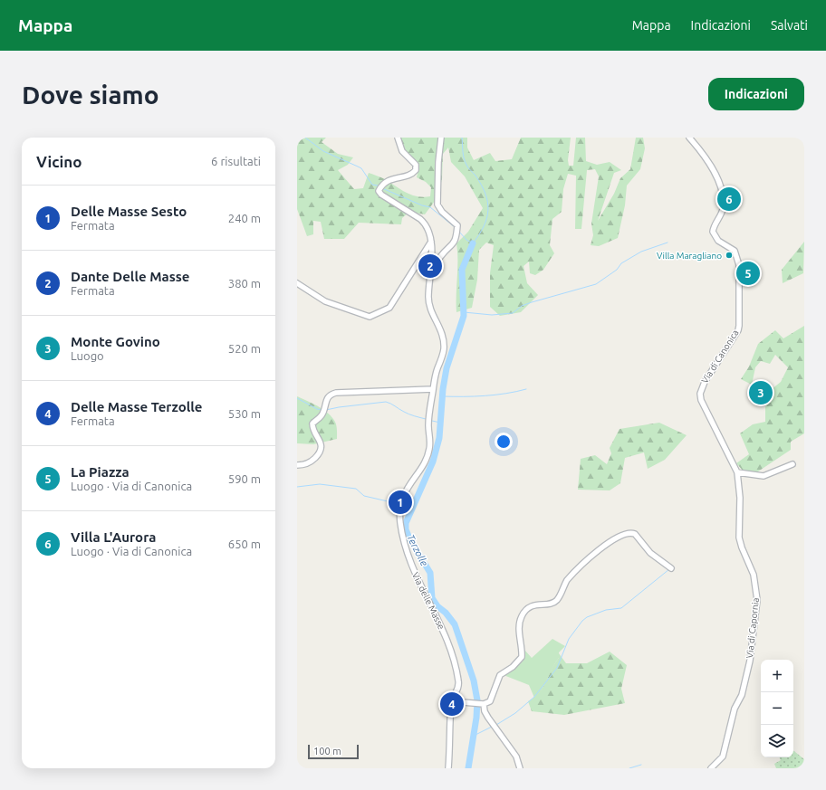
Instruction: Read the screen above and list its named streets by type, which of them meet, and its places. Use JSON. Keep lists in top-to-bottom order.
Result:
{
  "streets": {
    "street": ["Via di Canonica", "Via delle Masse", "Via di Capornia"]
  },
  "crossings": [
    ["Via di Canonica", "Via di Capornia"]
  ],
  "water": ["Terzolle"],
  "places": ["Villa Maragliano"],
  "scale_bar": "100 m",
  "page": {
    "header": "Mappa",
    "nav": ["Mappa", "Indicazioni", "Salvati"],
    "buttons": "Indicazioni",
    "title": "Dove siamo",
    "heading": ["Vicino", "6 risultati"],
    "list": [
      {
        "mark": "1",
        "name": "Delle Masse Sesto",
        "note": "Fermata",
        "value": "240 m"
      },
      {
        "mark": "2",
        "name": "Dante Delle Masse",
        "note": "Fermata",
        "value": "380 m"
      },
      {
        "mark": "3",
        "name": "Monte Govino",
        "note": "Luogo",
        "value": "520 m"
      },
      {
        "mark": "4",
        "name": "Delle Masse Terzolle",
        "note": "Fermata",
        "value": "530 m"
      },
      {
        "mark": "5",
        "name": "La Piazza",
        "note": "Luogo · Via di Canonica",
        "value": "590 m"
      },
      {
        "mark": "6",
        "name": "Villa L'Aurora",
        "note": "Luogo · Via di Canonica",
        "value": "650 m"
      }
    ],
    "pins": [
      "6",
      "2",
      "5",
      "3",
      "1",
      "4"
    ],
    "map_buttons": ["+", "−"],
    "scale": "100 m"
  }
}
